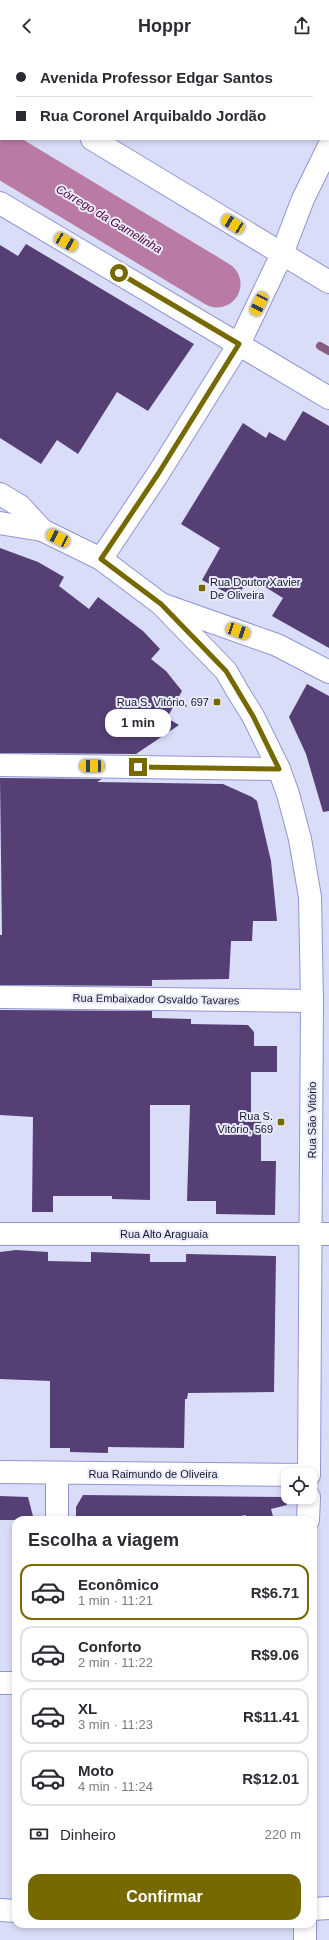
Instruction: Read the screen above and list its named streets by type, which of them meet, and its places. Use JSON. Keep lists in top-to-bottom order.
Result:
{
  "streets": {
    "street": [
      "Rua Embaixador Osvaldo Tavares",
      "Rua São Vitório",
      "Rua Alto Araguaia",
      "Rua Raimundo de Oliveira"
    ]
  },
  "crossings": [
    ["Rua Embaixador Osvaldo Tavares", "Rua São Vitório"],
    ["Rua São Vitório", "Rua Alto Araguaia"]
  ],
  "water": ["Córrego da Gamelinha"],
  "places": {
    "transit": ["Rua Doutor Xavier De Oliveira", "Rua S. Vitório, 697", "Rua S. Vitório, 569"]
  },
  "page": {
    "header": "Hoppr",
    "banner": ["Avenida Professor Edgar Santos", "Rua Coronel Arquibaldo Jordão"],
    "bubble": "1 min",
    "heading": "Escolha a viagem",
    "list": [
      {
        "name": "Econômico",
        "note": "1 min · 11:21",
        "value": "R$6.71"
      },
      {
        "name": "Conforto",
        "note": "2 min · 11:22",
        "value": "R$9.06"
      },
      {
        "name": "XL",
        "note": "3 min · 11:23",
        "value": "R$11.41"
      },
      {
        "name": "Moto",
        "note": "4 min · 11:24",
        "value": "R$12.01"
      }
    ],
    "pay": ["Dinheiro", "220 m"],
    "buttons": "Confirmar"
  }
}
